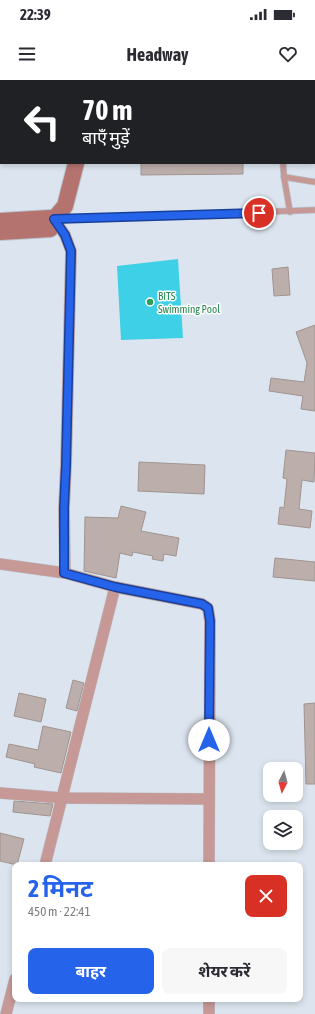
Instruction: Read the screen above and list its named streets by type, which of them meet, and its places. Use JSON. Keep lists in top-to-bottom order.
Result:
{
  "places": ["BITS Swimming Pool"],
  "north": "bottom",
  "page": {
    "status": "22:39",
    "header": "Headway",
    "turn": ["70 m", "बाएँ मुड़ें"],
    "heading": ["2 मिनट", "450 m · 22:41"],
    "buttons": ["बाहर", "शेयर करें"]
  }
}
